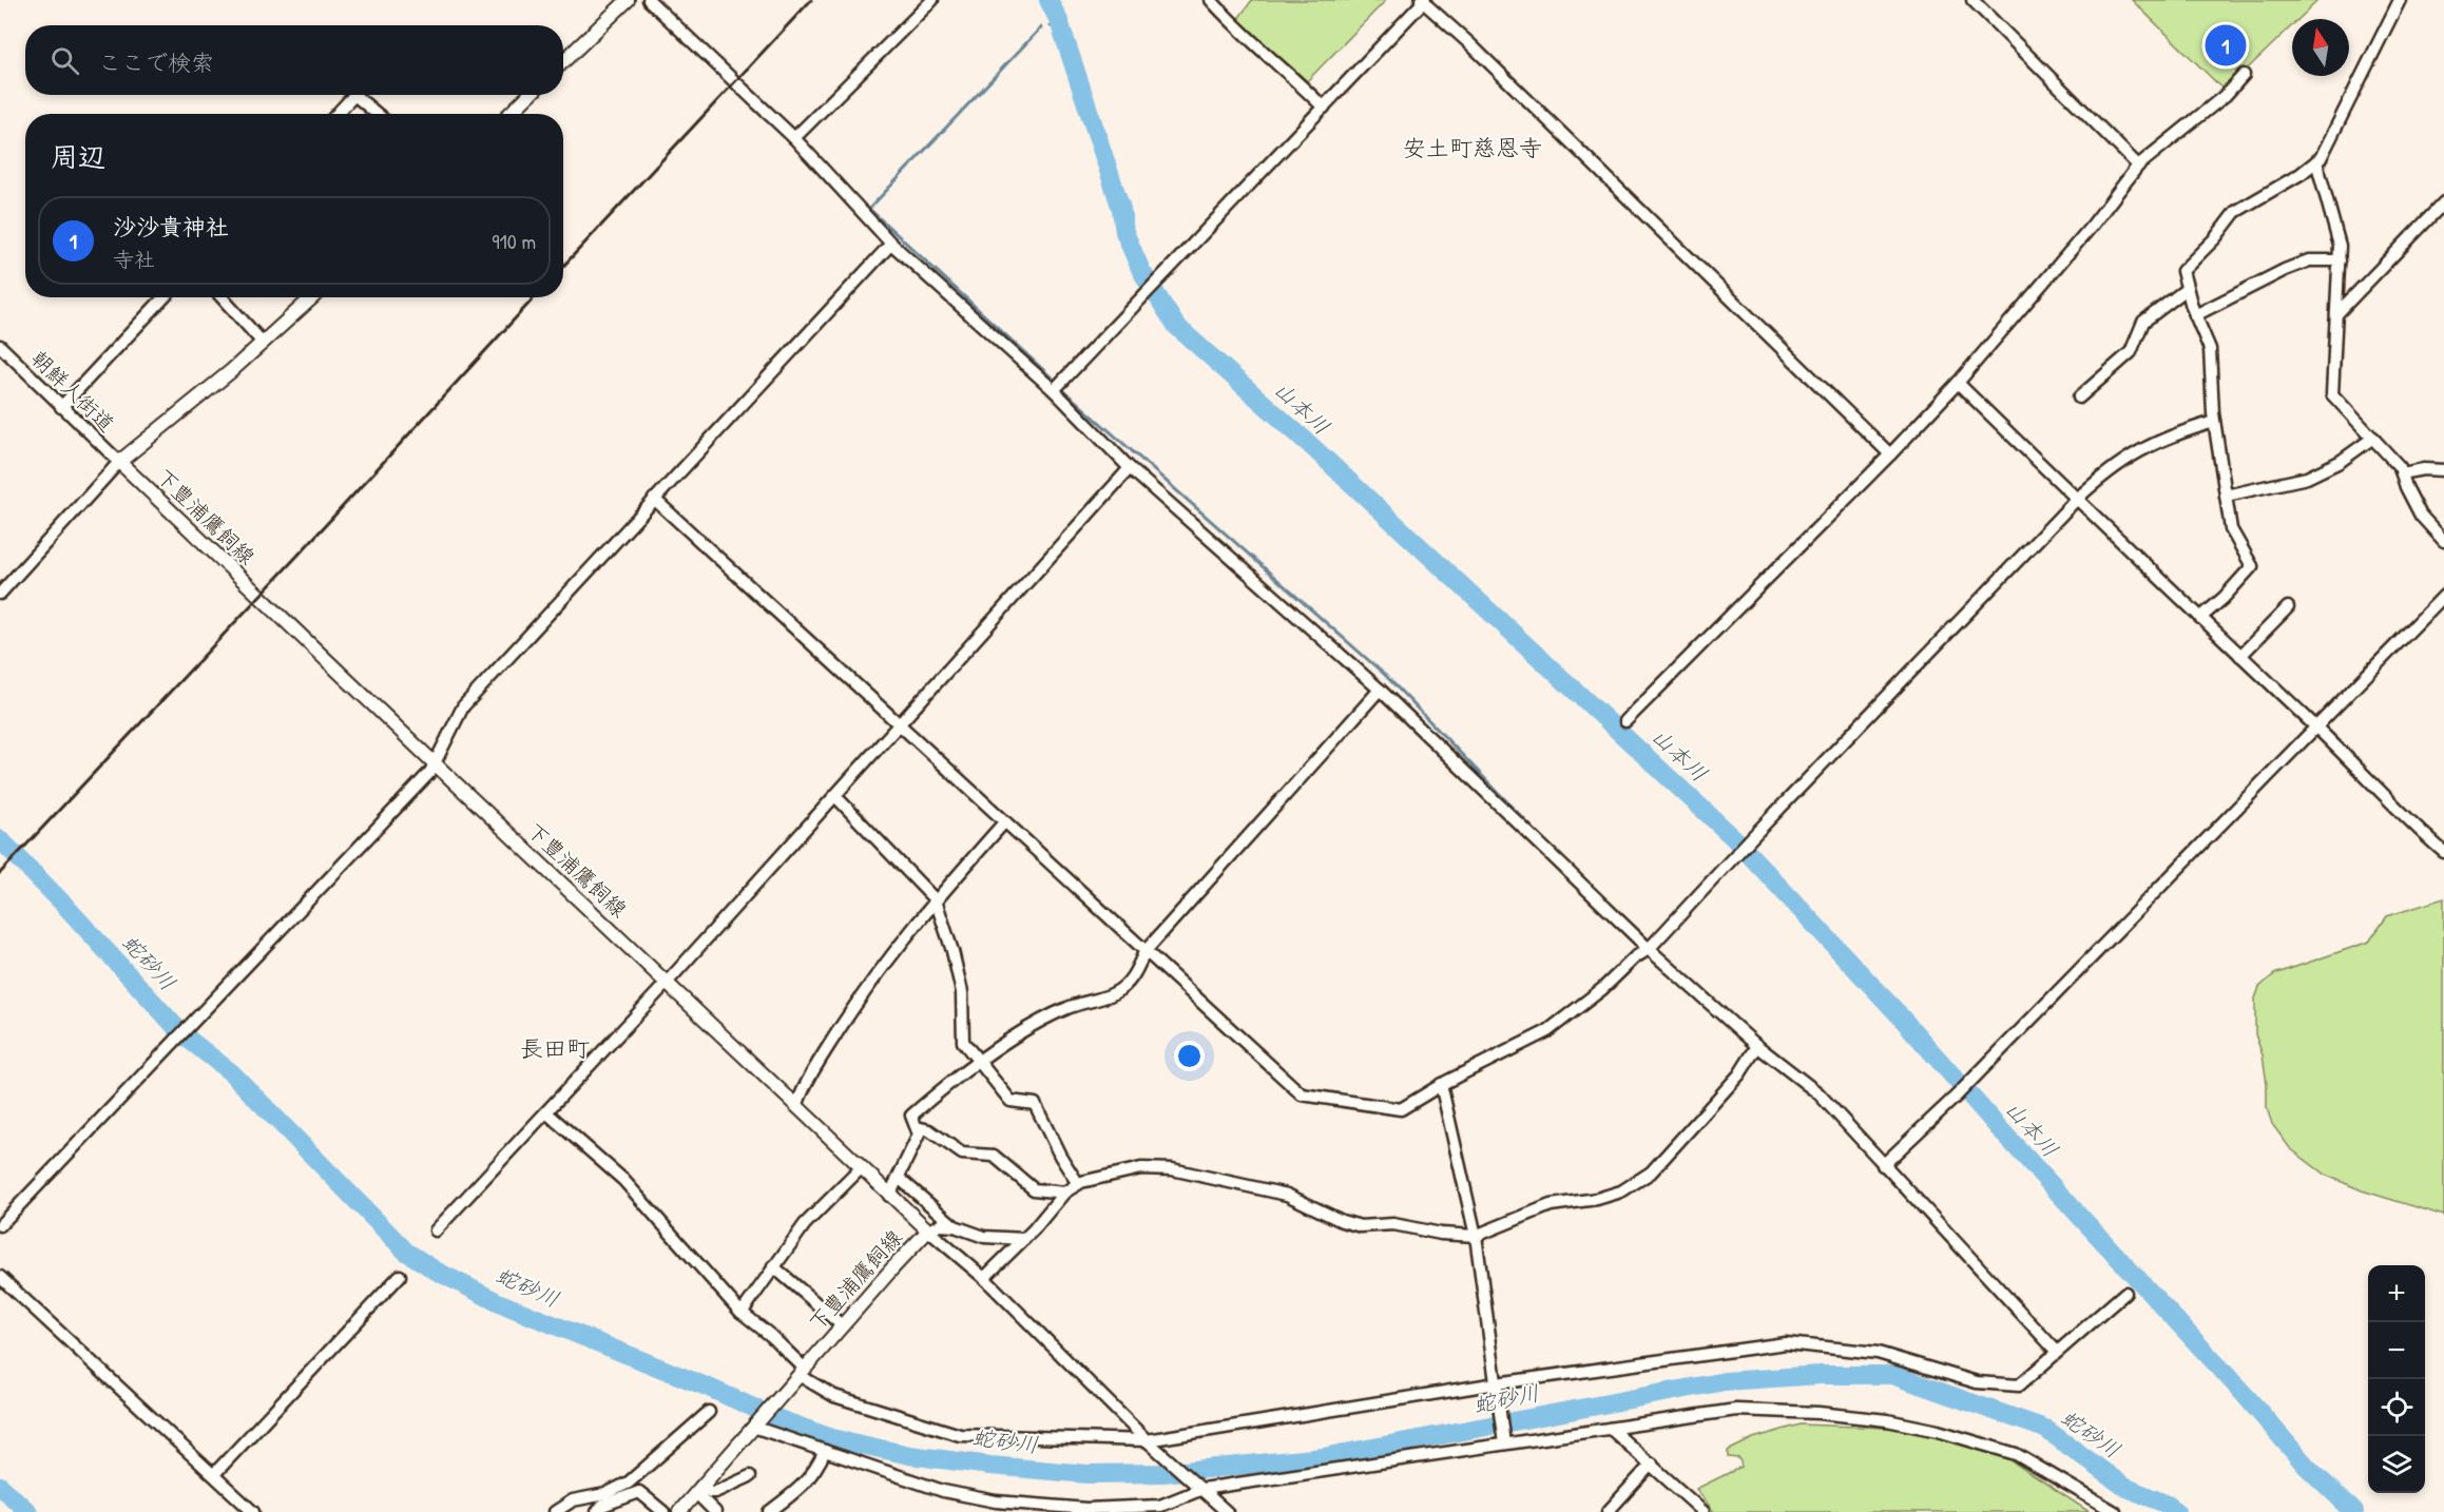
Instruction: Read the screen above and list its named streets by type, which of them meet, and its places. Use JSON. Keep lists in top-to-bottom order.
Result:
{
  "streets": {
    "main road": ["下豊浦鷹飼線"],
    "street": ["朝鮮人街道"]
  },
  "crossings": [
    ["朝鮮人街道", "下豊浦鷹飼線"]
  ],
  "districts": ["安土町慈恩寺", "長田町"],
  "water": ["山本川", "蛇砂川"],
  "north": "top",
  "page": {
    "pins": "1",
    "search": "ここで検索",
    "heading": "周辺",
    "list": [
      {
        "mark": "1",
        "name": "沙沙貴神社",
        "note": "寺社",
        "value": "910 m"
      }
    ],
    "map_buttons": ["+", "−"]
  }
}
